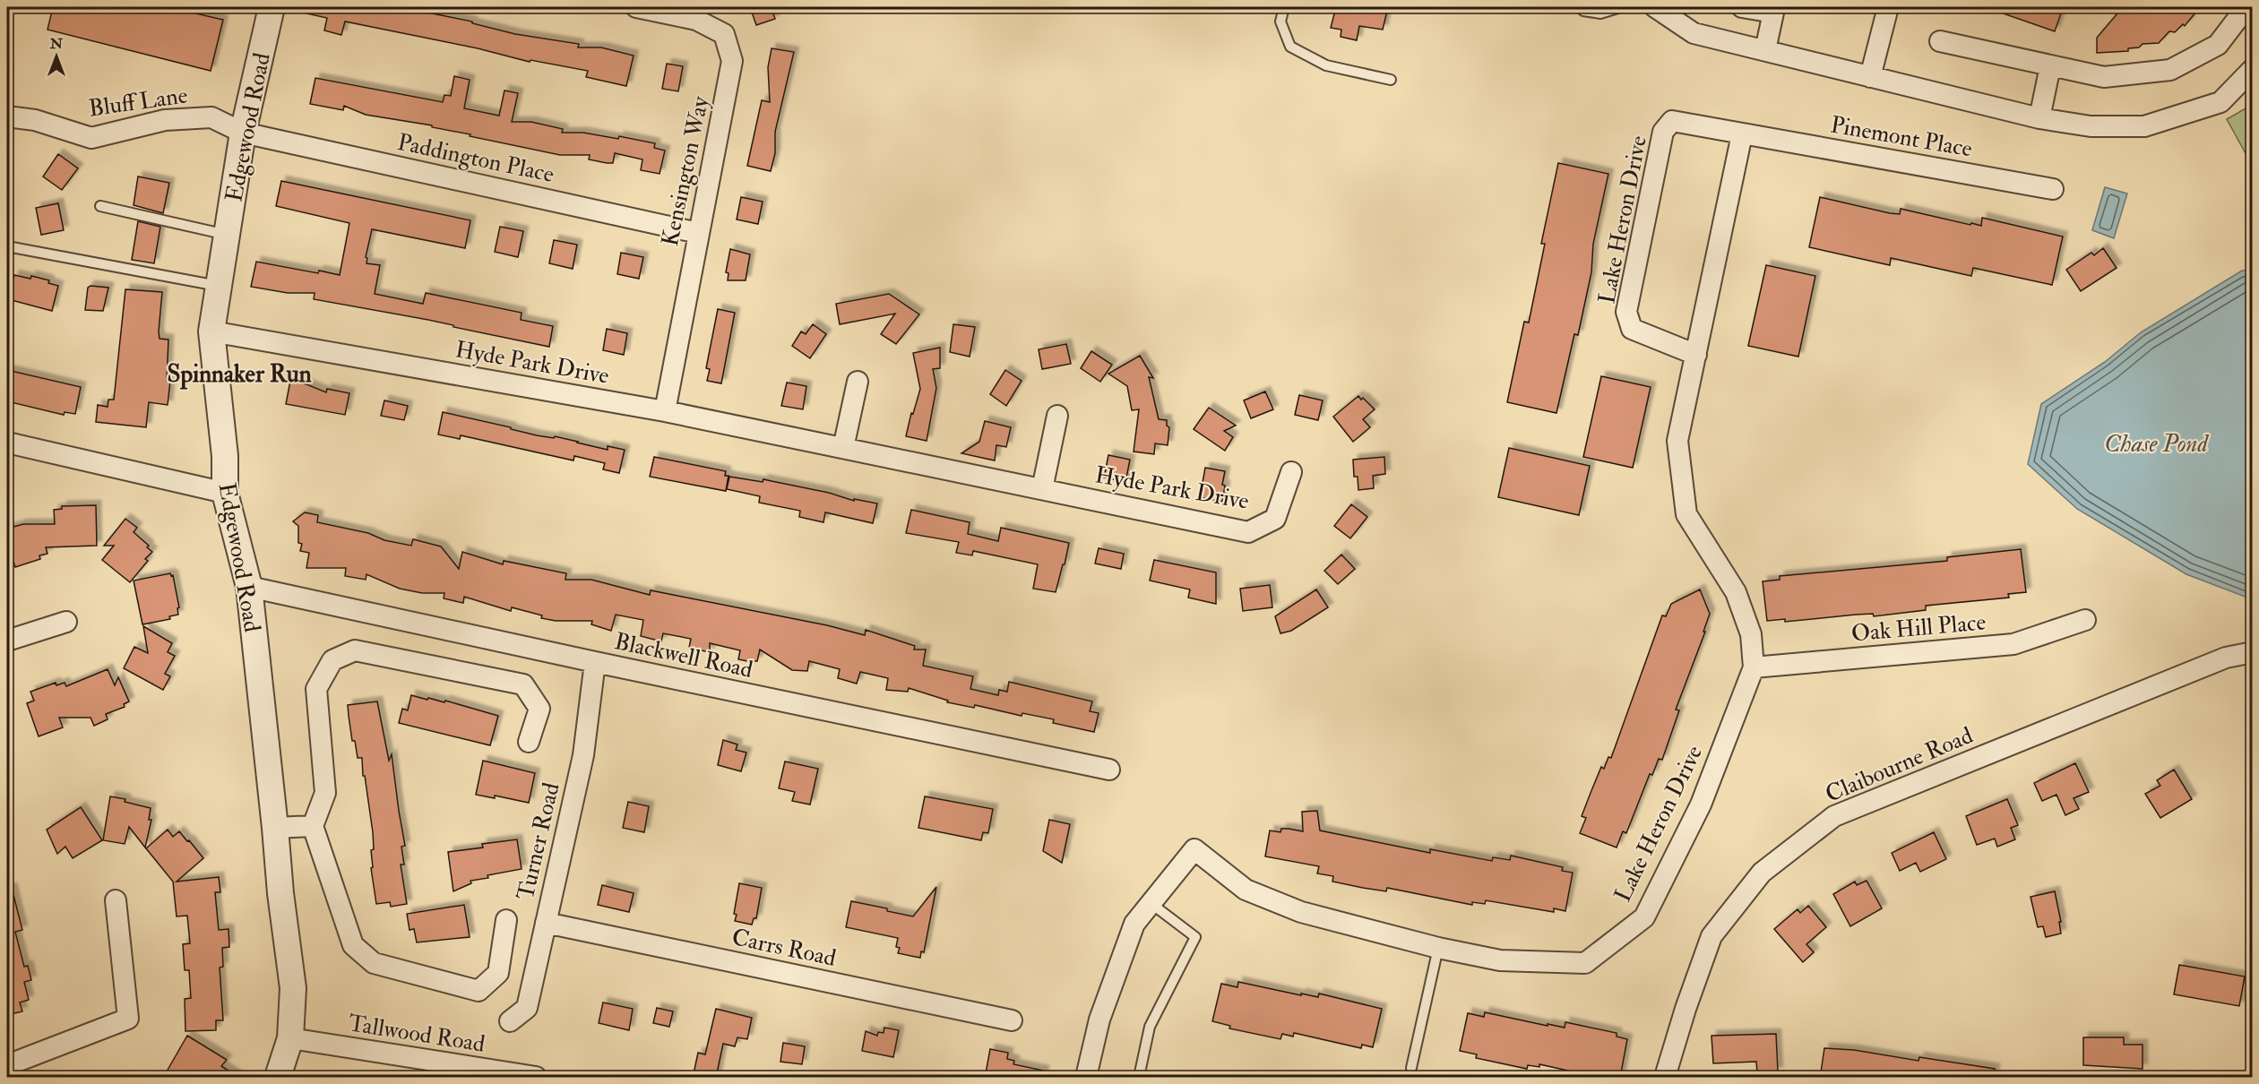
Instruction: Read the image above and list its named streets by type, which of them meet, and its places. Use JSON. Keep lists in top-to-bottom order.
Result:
{
  "streets": {
    "street": [
      "Bluff Lane",
      "Edgewood Road",
      "Pinemont Place",
      "Paddington Place",
      "Kensington Way",
      "Lake Heron Drive",
      "Hyde Park Drive",
      "Oak Hill Place",
      "Blackwell Road",
      "Claibourne Road",
      "Turner Road",
      "Carrs Road",
      "Tallwood Road"
    ]
  },
  "crossings": [
    ["Bluff Lane", "Edgewood Road"],
    ["Bluff Lane", "Paddington Place"],
    ["Edgewood Road", "Paddington Place"],
    ["Edgewood Road", "Hyde Park Drive"],
    ["Edgewood Road", "Blackwell Road"],
    ["Edgewood Road", "Tallwood Road"],
    ["Pinemont Place", "Lake Heron Drive"],
    ["Paddington Place", "Kensington Way"],
    ["Kensington Way", "Hyde Park Drive"],
    ["Lake Heron Drive", "Oak Hill Place"],
    ["Blackwell Road", "Turner Road"],
    ["Turner Road", "Carrs Road"]
  ],
  "districts": ["Spinnaker Run"],
  "water": ["Chase Pond"],
  "north": "top"
}
